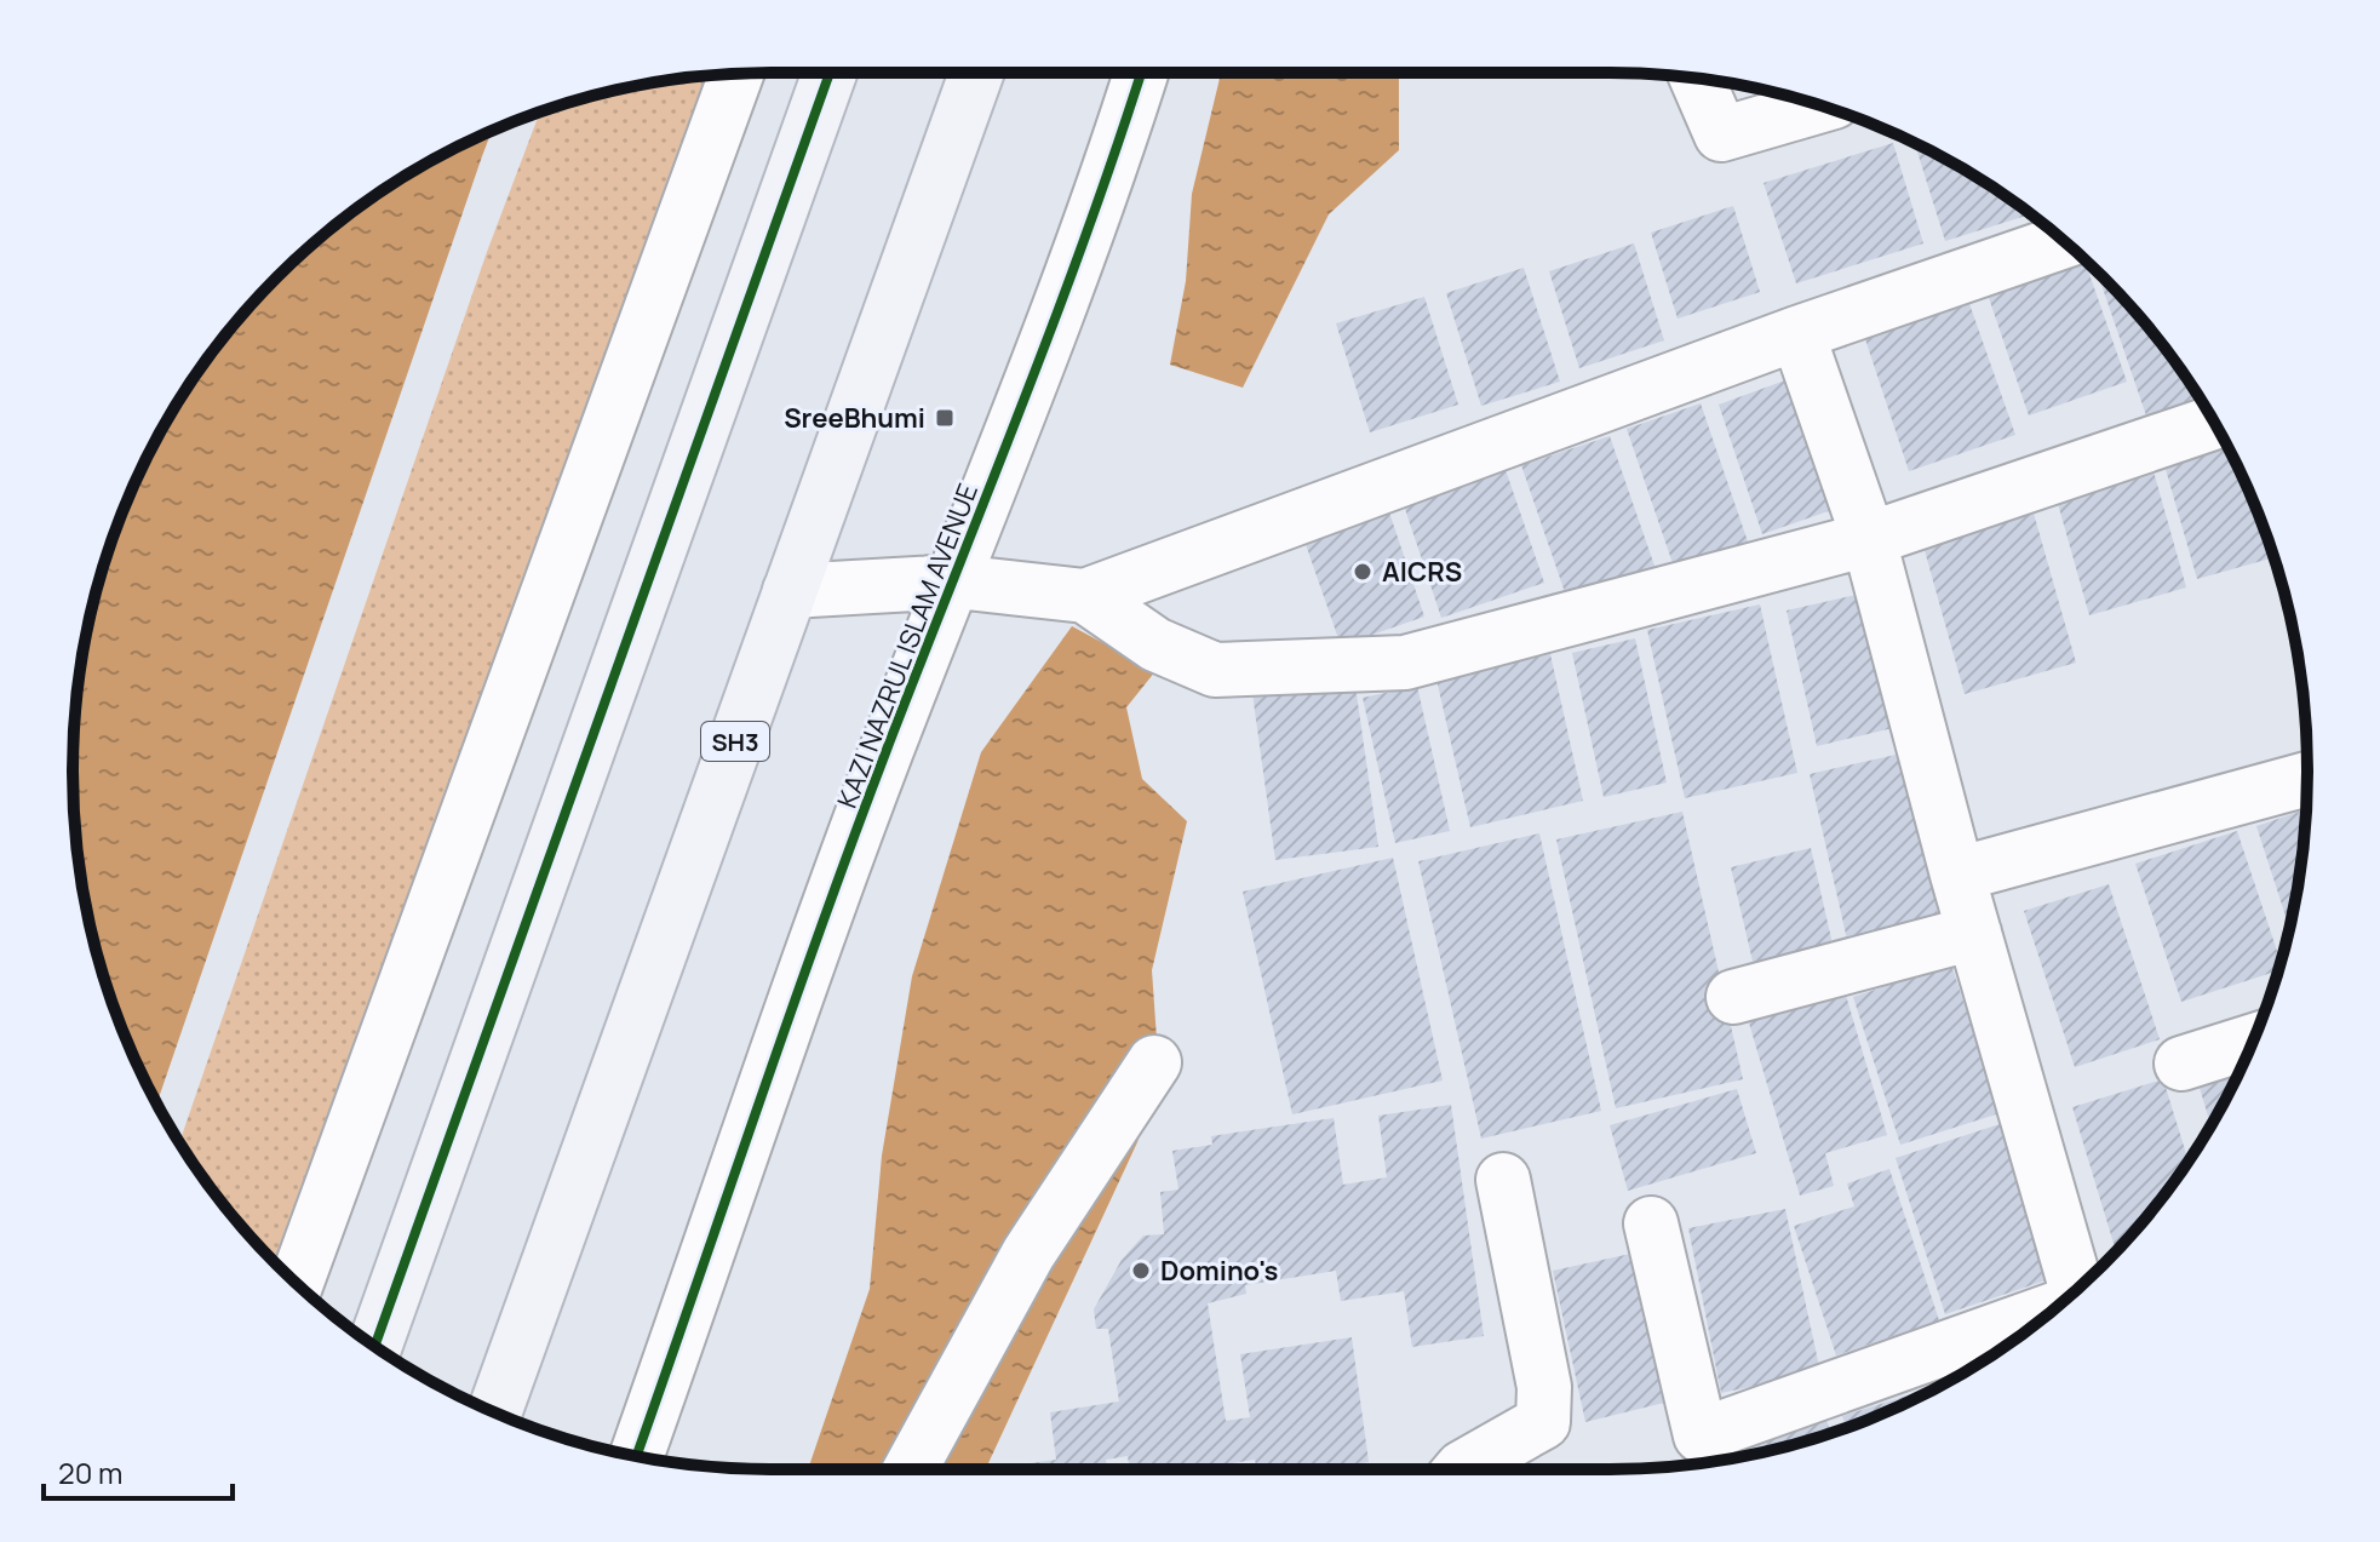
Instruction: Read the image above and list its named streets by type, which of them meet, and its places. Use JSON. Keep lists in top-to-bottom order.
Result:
{
  "streets": {
    "main road": ["SH3"],
    "street": ["KAZI NAZRUL ISLAM AVENUE"]
  },
  "places": {
    "transit": ["SreeBhumi"],
    "other": ["AICRS", "Domino's"]
  },
  "scale_bar": "20 m"
}
